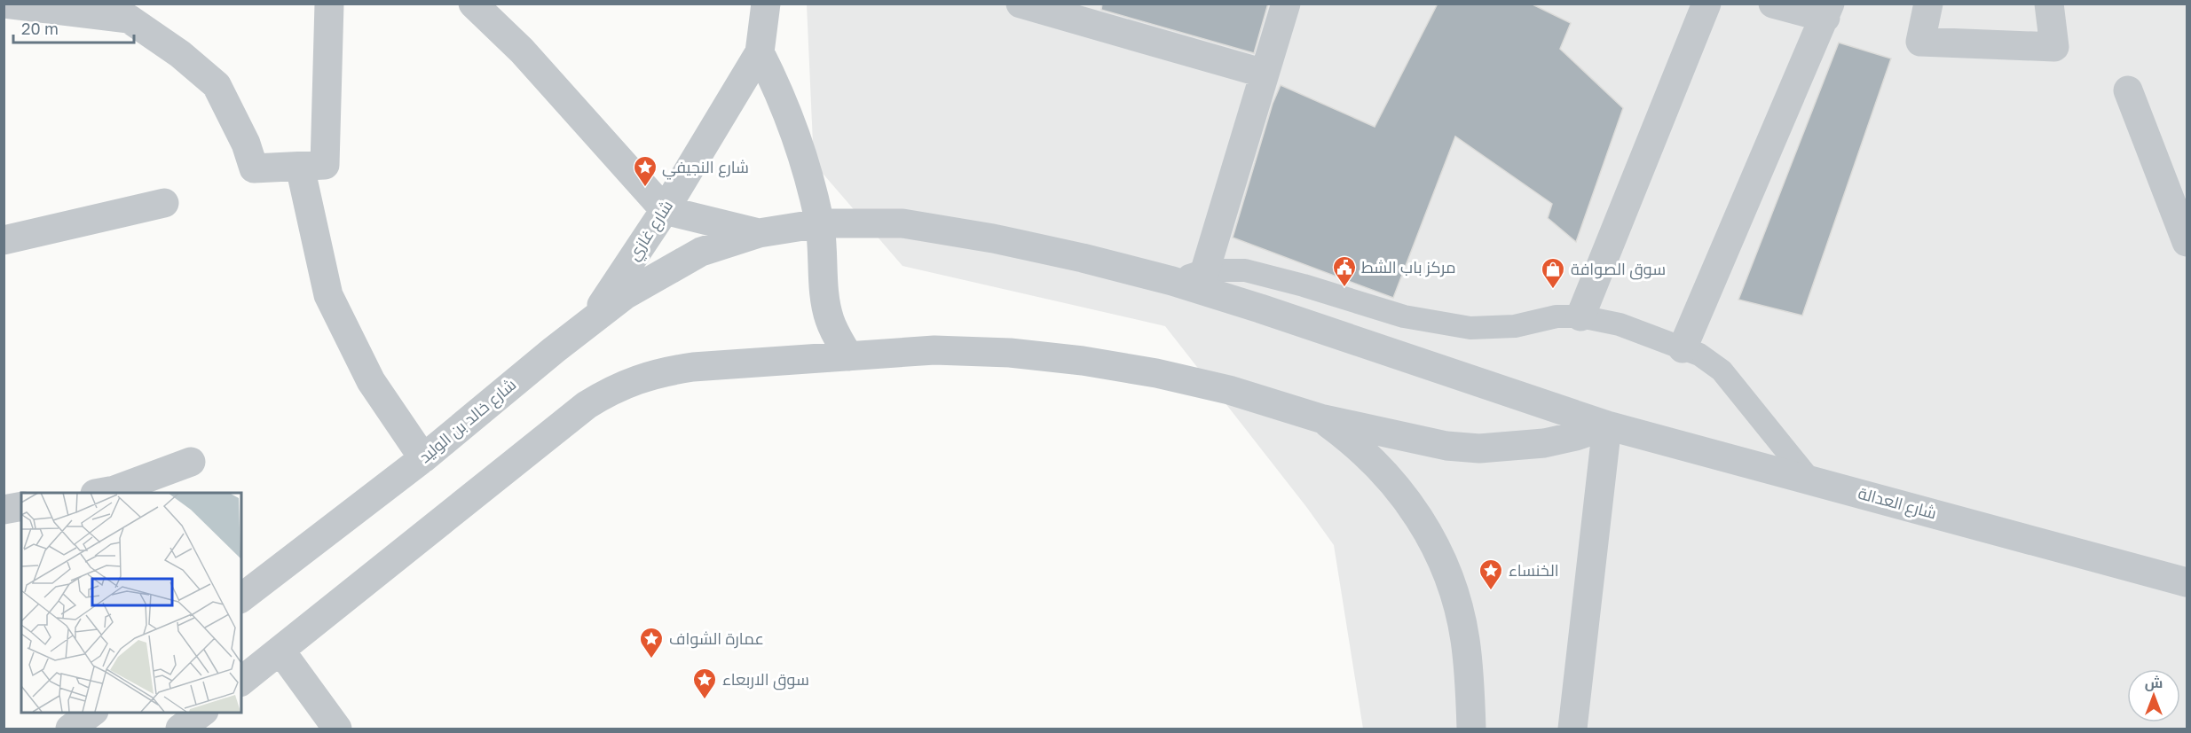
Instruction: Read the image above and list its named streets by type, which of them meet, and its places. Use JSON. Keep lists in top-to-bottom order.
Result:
{
  "streets": {
    "street": ["شارع غازي", "شارع خالد بن الوليد", "شارع العدالة"]
  },
  "crossings": [
    ["شارع غازي", "شارع خالد بن الوليد"],
    ["شارع خالد بن الوليد", "شارع العدالة"]
  ],
  "places": {
    "place": [
      "شارع النجيفي",
      "الخنساء",
      "عمارة الشواف",
      "سوق الاربعاء"
    ],
    "public building": ["مركز باب الشط"],
    "shop": ["سوق الصوافة"]
  },
  "scale_bar": "20 m",
  "north": "top"
}
